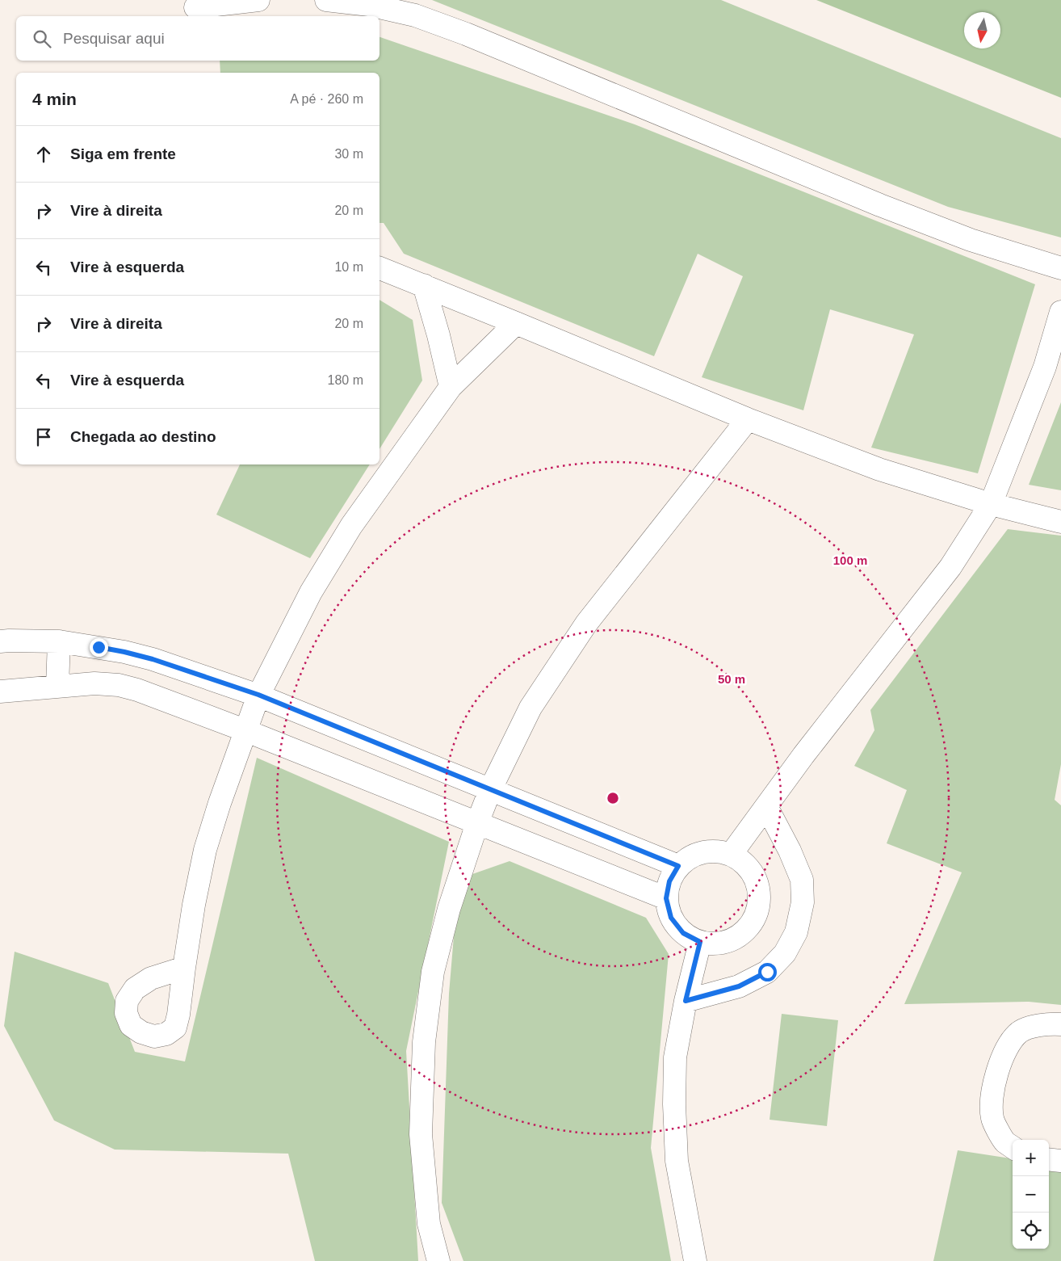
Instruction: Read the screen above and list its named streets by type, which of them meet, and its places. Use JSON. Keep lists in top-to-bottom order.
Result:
{
  "north": "bottom",
  "page": {
    "search": "Pesquisar aqui",
    "heading": ["4 min", "A pé · 260 m"],
    "list": [
      ["Siga em frente", "30 m"],
      ["Vire à direita", "20 m"],
      ["Vire à esquerda", "10 m"],
      ["Vire à direita", "20 m"],
      ["Vire à esquerda", "180 m"],
      "Chegada ao destino"
    ],
    "map_buttons": ["+", "−"]
  },
  "rings": ["100 m", "50 m"]
}
